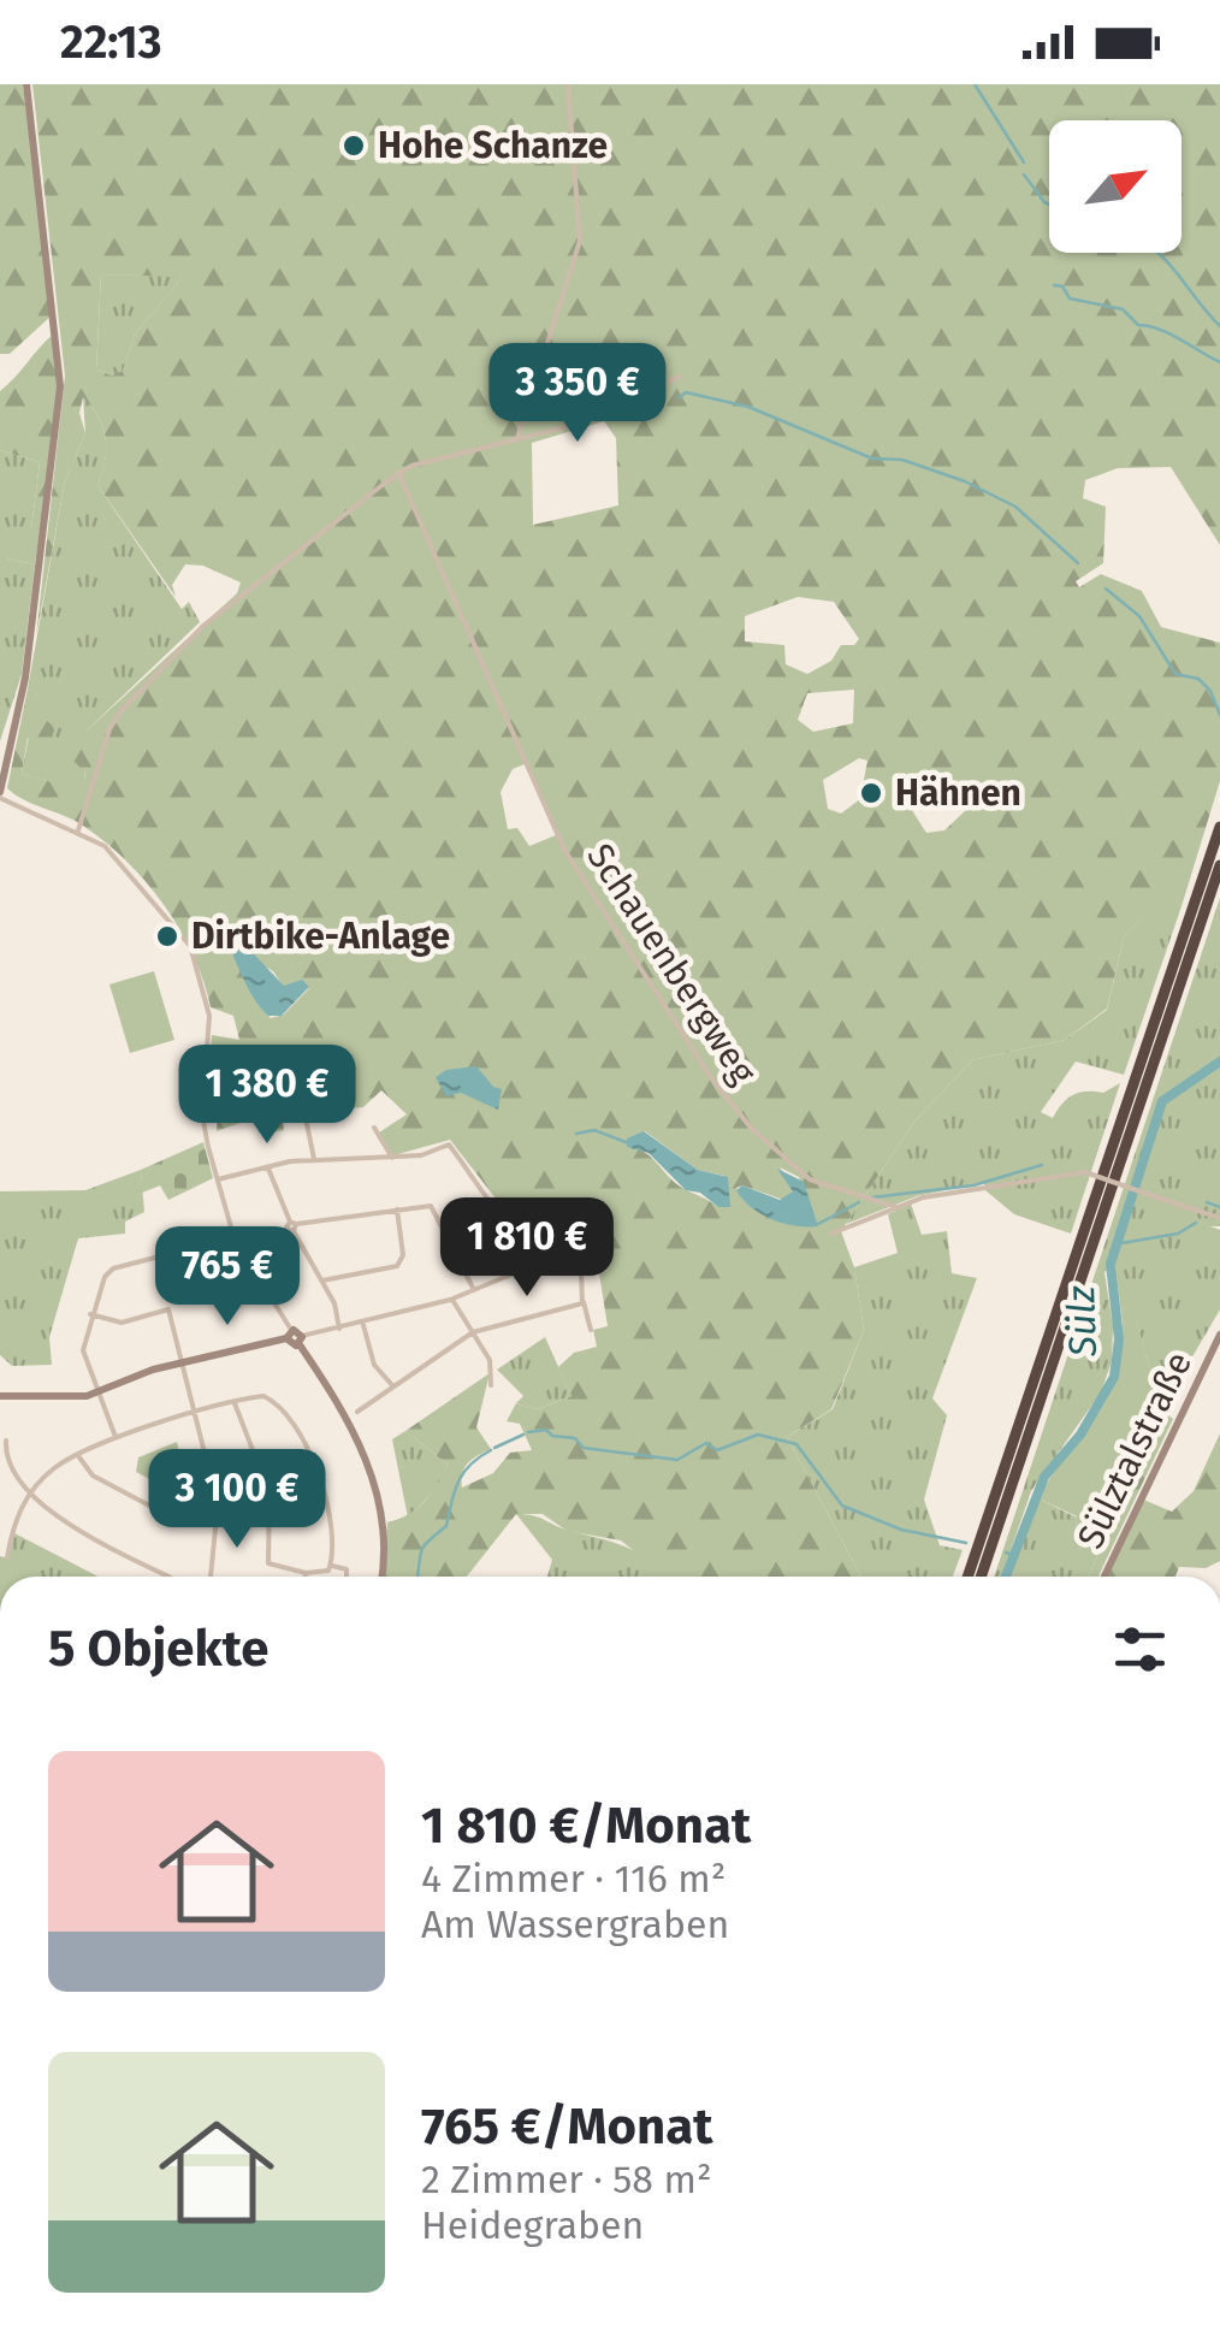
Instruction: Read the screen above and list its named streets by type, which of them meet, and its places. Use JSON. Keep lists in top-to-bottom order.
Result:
{
  "streets": {
    "main road": ["Sülztalstraße"],
    "street": ["Schauenbergweg"]
  },
  "water": ["Sülz"],
  "places": ["Hohe Schanze", "Hähnen", "Dirtbike-Anlage"],
  "north": "top right",
  "page": {
    "status": "22:13",
    "price": [
      "3 350 €",
      "1 380 €",
      "1 810 €",
      "765 €",
      "3 100 €"
    ],
    "heading": "5 Objekte",
    "list": [
      {
        "name": "1 810 €/Monat",
        "note": "4 Zimmer · 116 m² · Am Wassergraben"
      },
      {
        "name": "765 €/Monat",
        "note": "2 Zimmer · 58 m² · Heidegraben"
      }
    ]
  }
}
